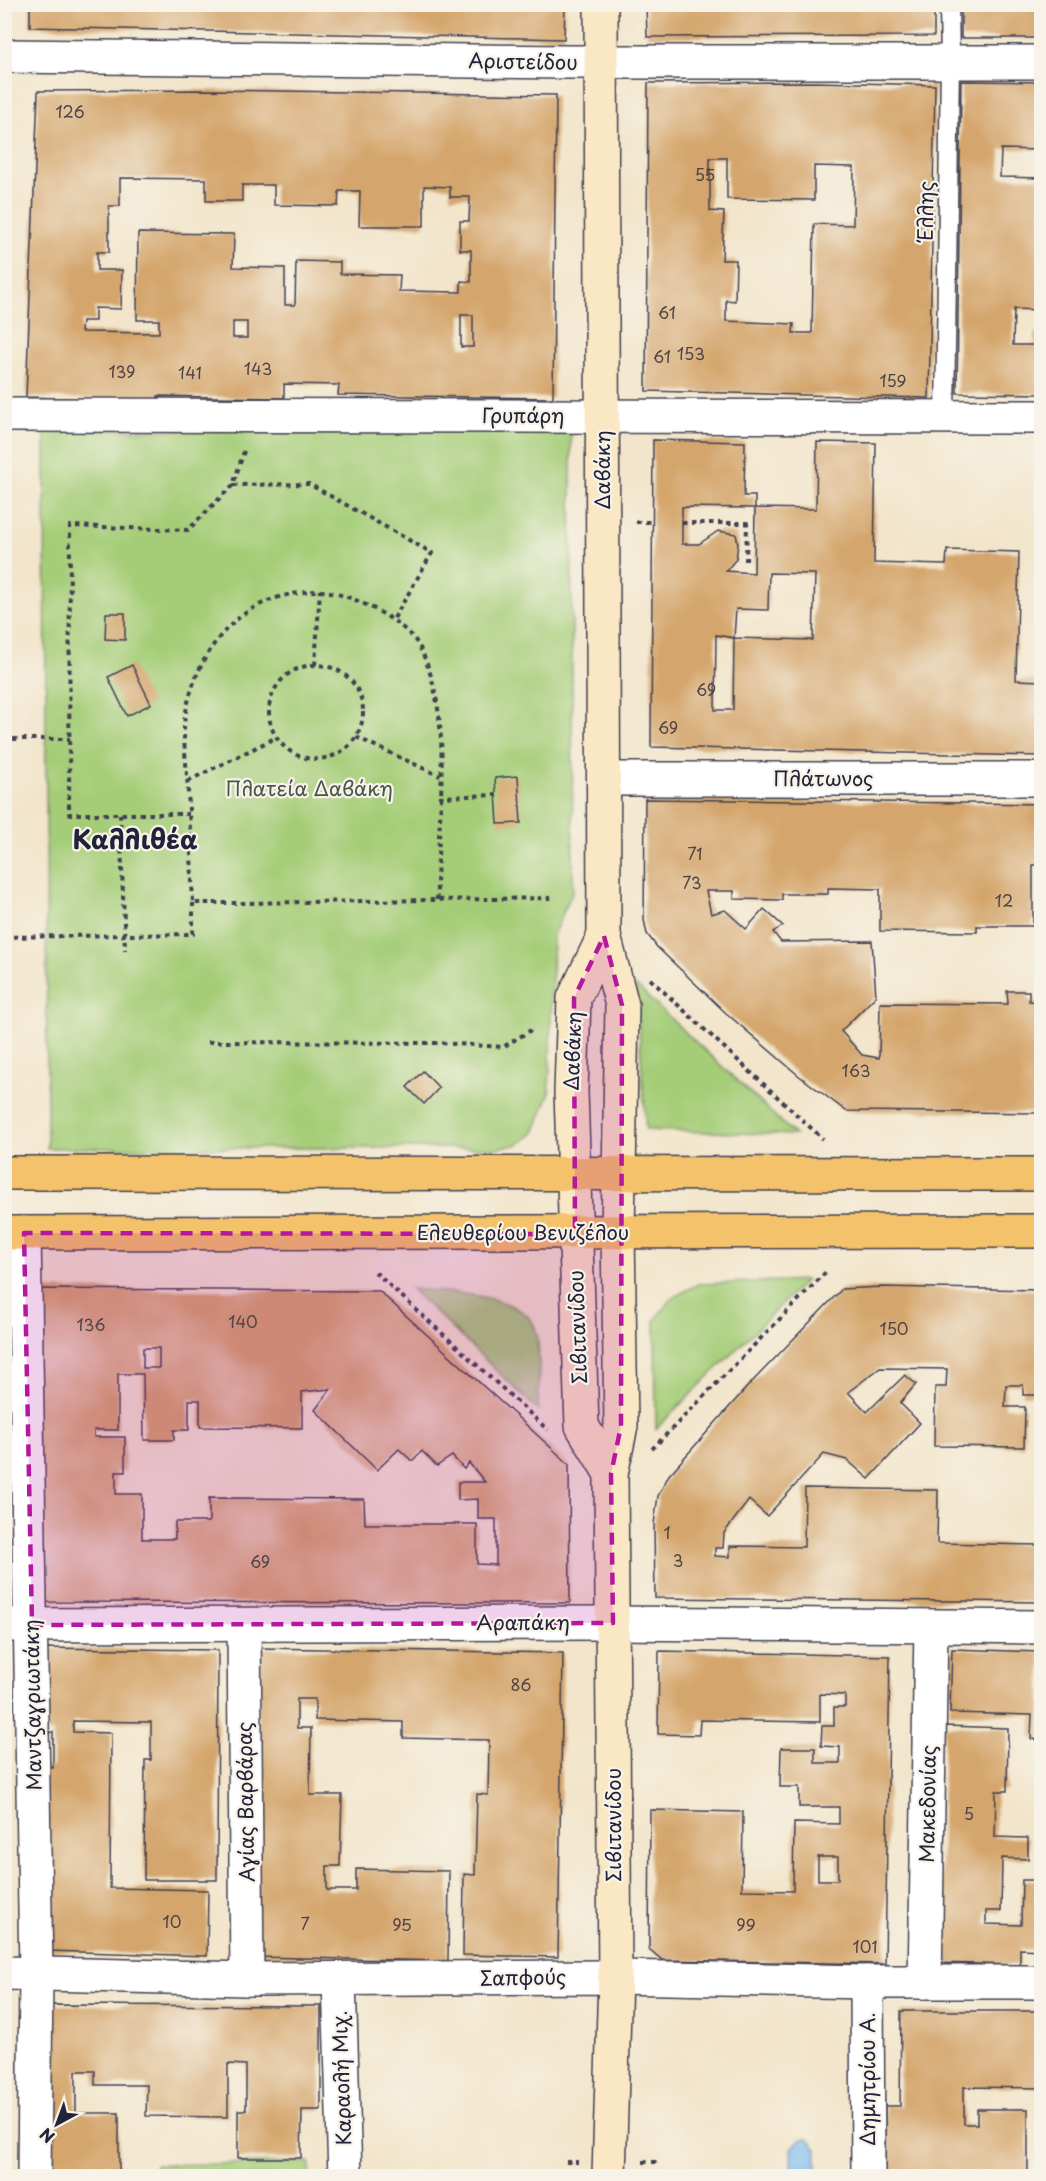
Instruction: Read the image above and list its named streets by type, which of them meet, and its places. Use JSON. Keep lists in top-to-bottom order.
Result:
{
  "streets": {
    "main road": ["Δαβάκη", "Ελευθερίου Βενιζέλου", "Σιβιτανίδου"],
    "street": [
      "Αριστείδου",
      "Γρυπάρη",
      "Πλάτωνος",
      "Αραπάκη",
      "Μαντζαγριωτάκη",
      "Αγίας Βαρβάρας",
      "Μακεδονίας",
      "Σαπφούς",
      "Καραολή Μιχ.",
      "Δημητρίου Α."
    ],
    "lane": ["Έλλης"]
  },
  "crossings": [
    ["Αριστείδου", "Έλλης"],
    ["Αριστείδου", "Δαβάκη"],
    ["Έλλης", "Γρυπάρη"],
    ["Γρυπάρη", "Δαβάκη"],
    ["Δαβάκη", "Πλάτωνος"],
    ["Δαβάκη", "Σιβιτανίδου"],
    ["Ελευθερίου Βενιζέλου", "Σιβιτανίδου"],
    ["Ελευθερίου Βενιζέλου", "Μαντζαγριωτάκη"],
    ["Σιβιτανίδου", "Αραπάκη"],
    ["Σιβιτανίδου", "Σαπφούς"],
    ["Αραπάκη", "Μαντζαγριωτάκη"],
    ["Αραπάκη", "Αγίας Βαρβάρας"],
    ["Αραπάκη", "Μακεδονίας"],
    ["Μαντζαγριωτάκη", "Σαπφούς"],
    ["Αγίας Βαρβάρας", "Σαπφούς"],
    ["Μακεδονίας", "Σαπφούς"],
    ["Σαπφούς", "Καραολή Μιχ."],
    ["Σαπφούς", "Δημητρίου Α."]
  ],
  "districts": ["Καλλιθέα"],
  "parks": ["Πλατεία Δαβάκη"],
  "house_numbers": [
    "126",
    "55",
    "61",
    "153",
    "61",
    "143",
    "139",
    "141",
    "159",
    "69",
    "69",
    "71",
    "73",
    "12",
    "163",
    "140",
    "136",
    "150",
    "1",
    "3",
    "69",
    "86",
    "5",
    "10",
    "7",
    "95",
    "99",
    "101"
  ],
  "north": "bottom left"
}
